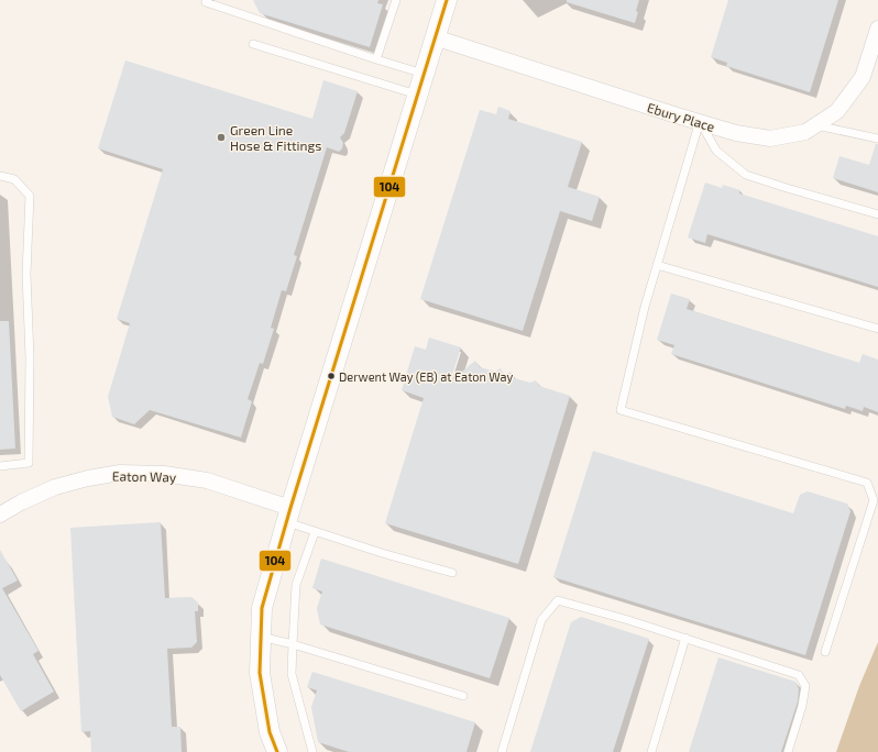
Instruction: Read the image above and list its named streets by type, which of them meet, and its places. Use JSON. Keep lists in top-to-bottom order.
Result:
{
  "streets": {
    "street": ["Ebury Place", "Eaton Way"]
  },
  "places": ["Green Line Hose & Fittings", "Derwent Way (EB) at Eaton Way"],
  "lines": ["transit line 104"]
}
